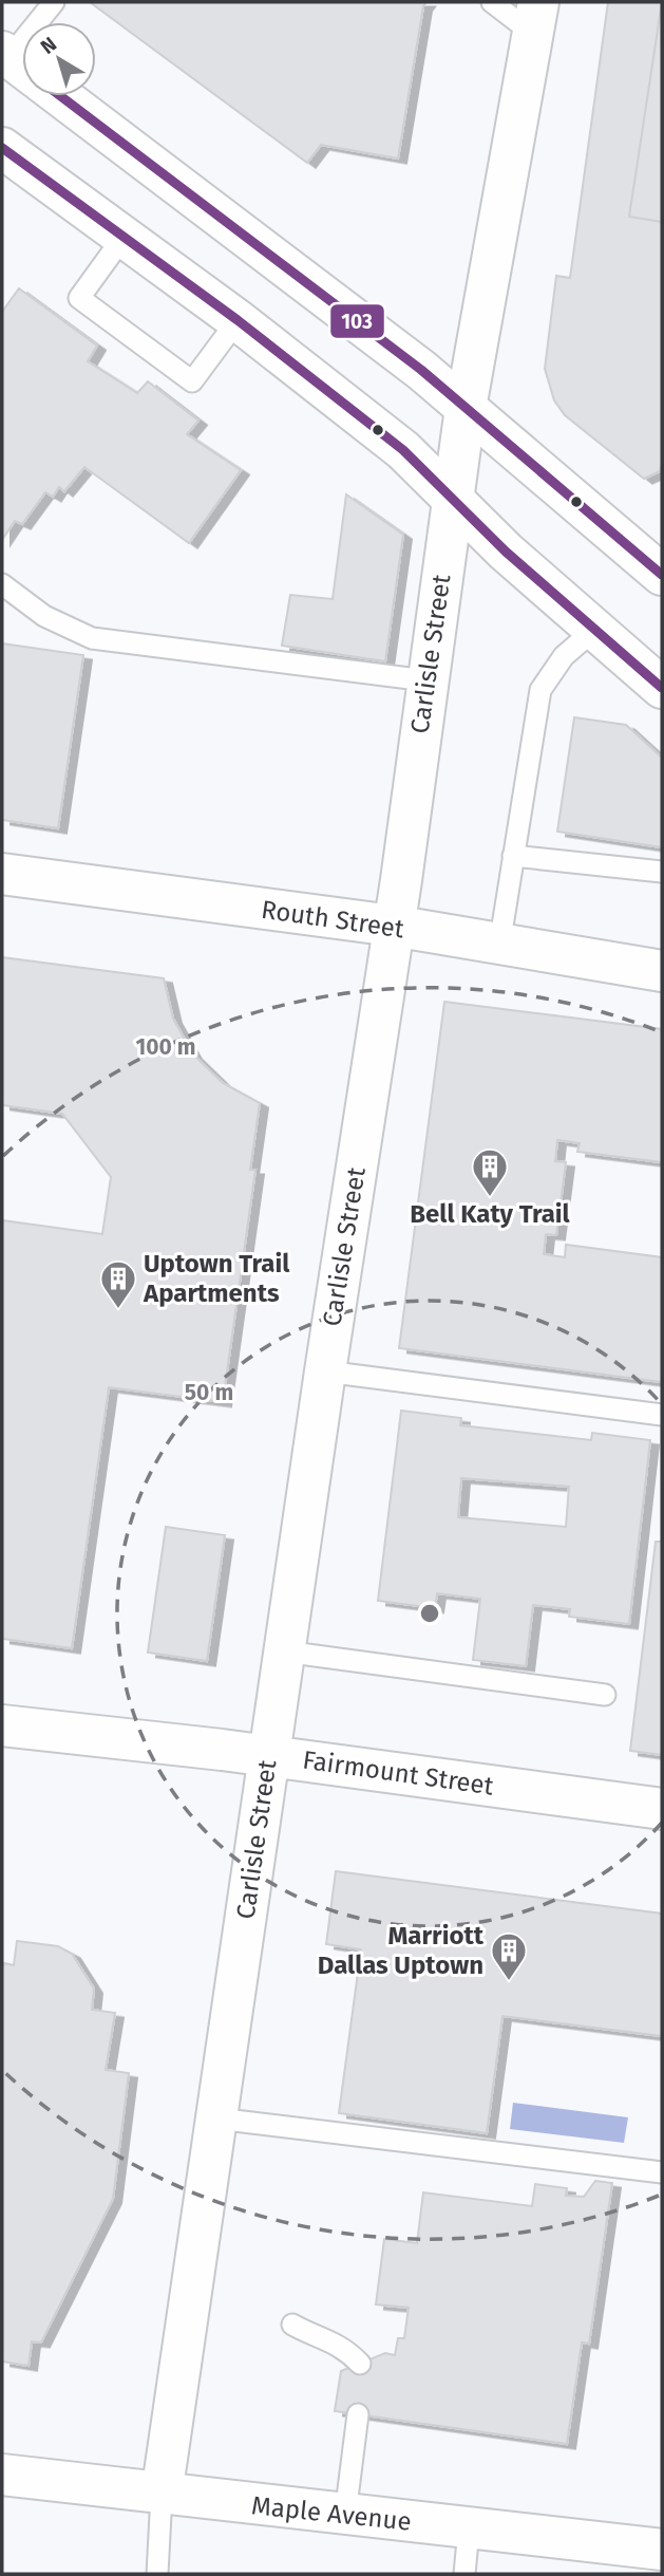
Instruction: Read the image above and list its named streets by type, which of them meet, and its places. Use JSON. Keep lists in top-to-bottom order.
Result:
{
  "streets": {
    "street": [
      "Carlisle Street",
      "Routh Street",
      "Fairmount Street",
      "Maple Avenue"
    ]
  },
  "crossings": [
    ["Carlisle Street", "Routh Street"],
    ["Carlisle Street", "Fairmount Street"],
    ["Carlisle Street", "Maple Avenue"]
  ],
  "places": {
    "building": ["Bell Katy Trail", "Uptown Trail Apartments", "Marriott Dallas Uptown"]
  },
  "lines": ["transit line 103"],
  "north": "top left",
  "rings": ["100 m", "50 m"]
}
